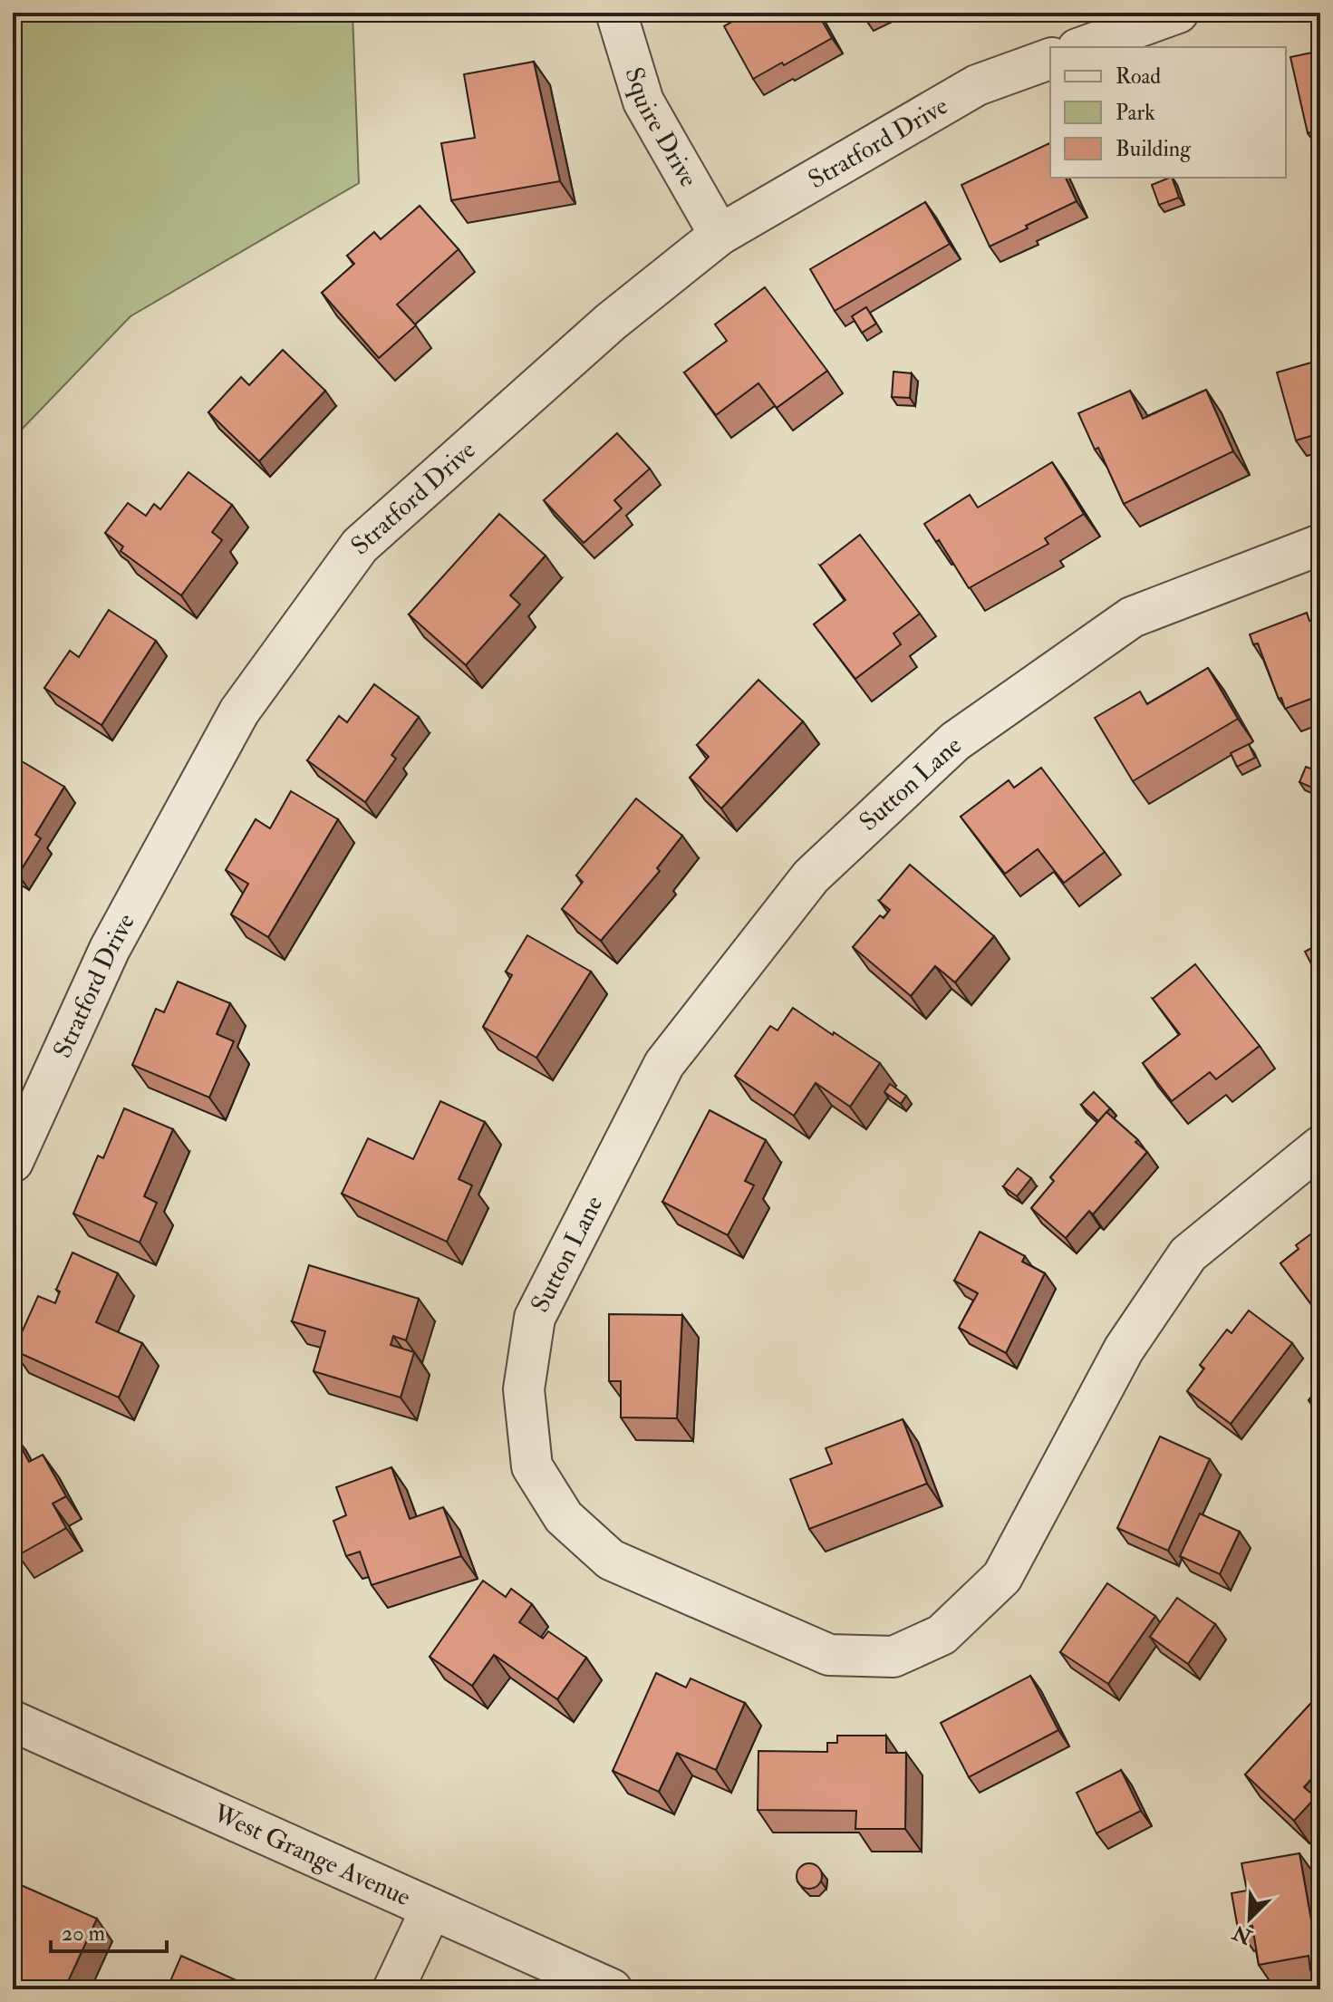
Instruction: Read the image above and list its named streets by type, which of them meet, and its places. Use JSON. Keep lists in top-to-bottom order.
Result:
{
  "streets": {
    "street": [
      "Squire Drive",
      "Stratford Drive",
      "Sutton Lane",
      "West Grange Avenue"
    ]
  },
  "crossings": [
    ["Squire Drive", "Stratford Drive"]
  ],
  "legend": ["Road", "Park", "Building"],
  "scale_bar": "20 m",
  "north": "bottom left"
}
